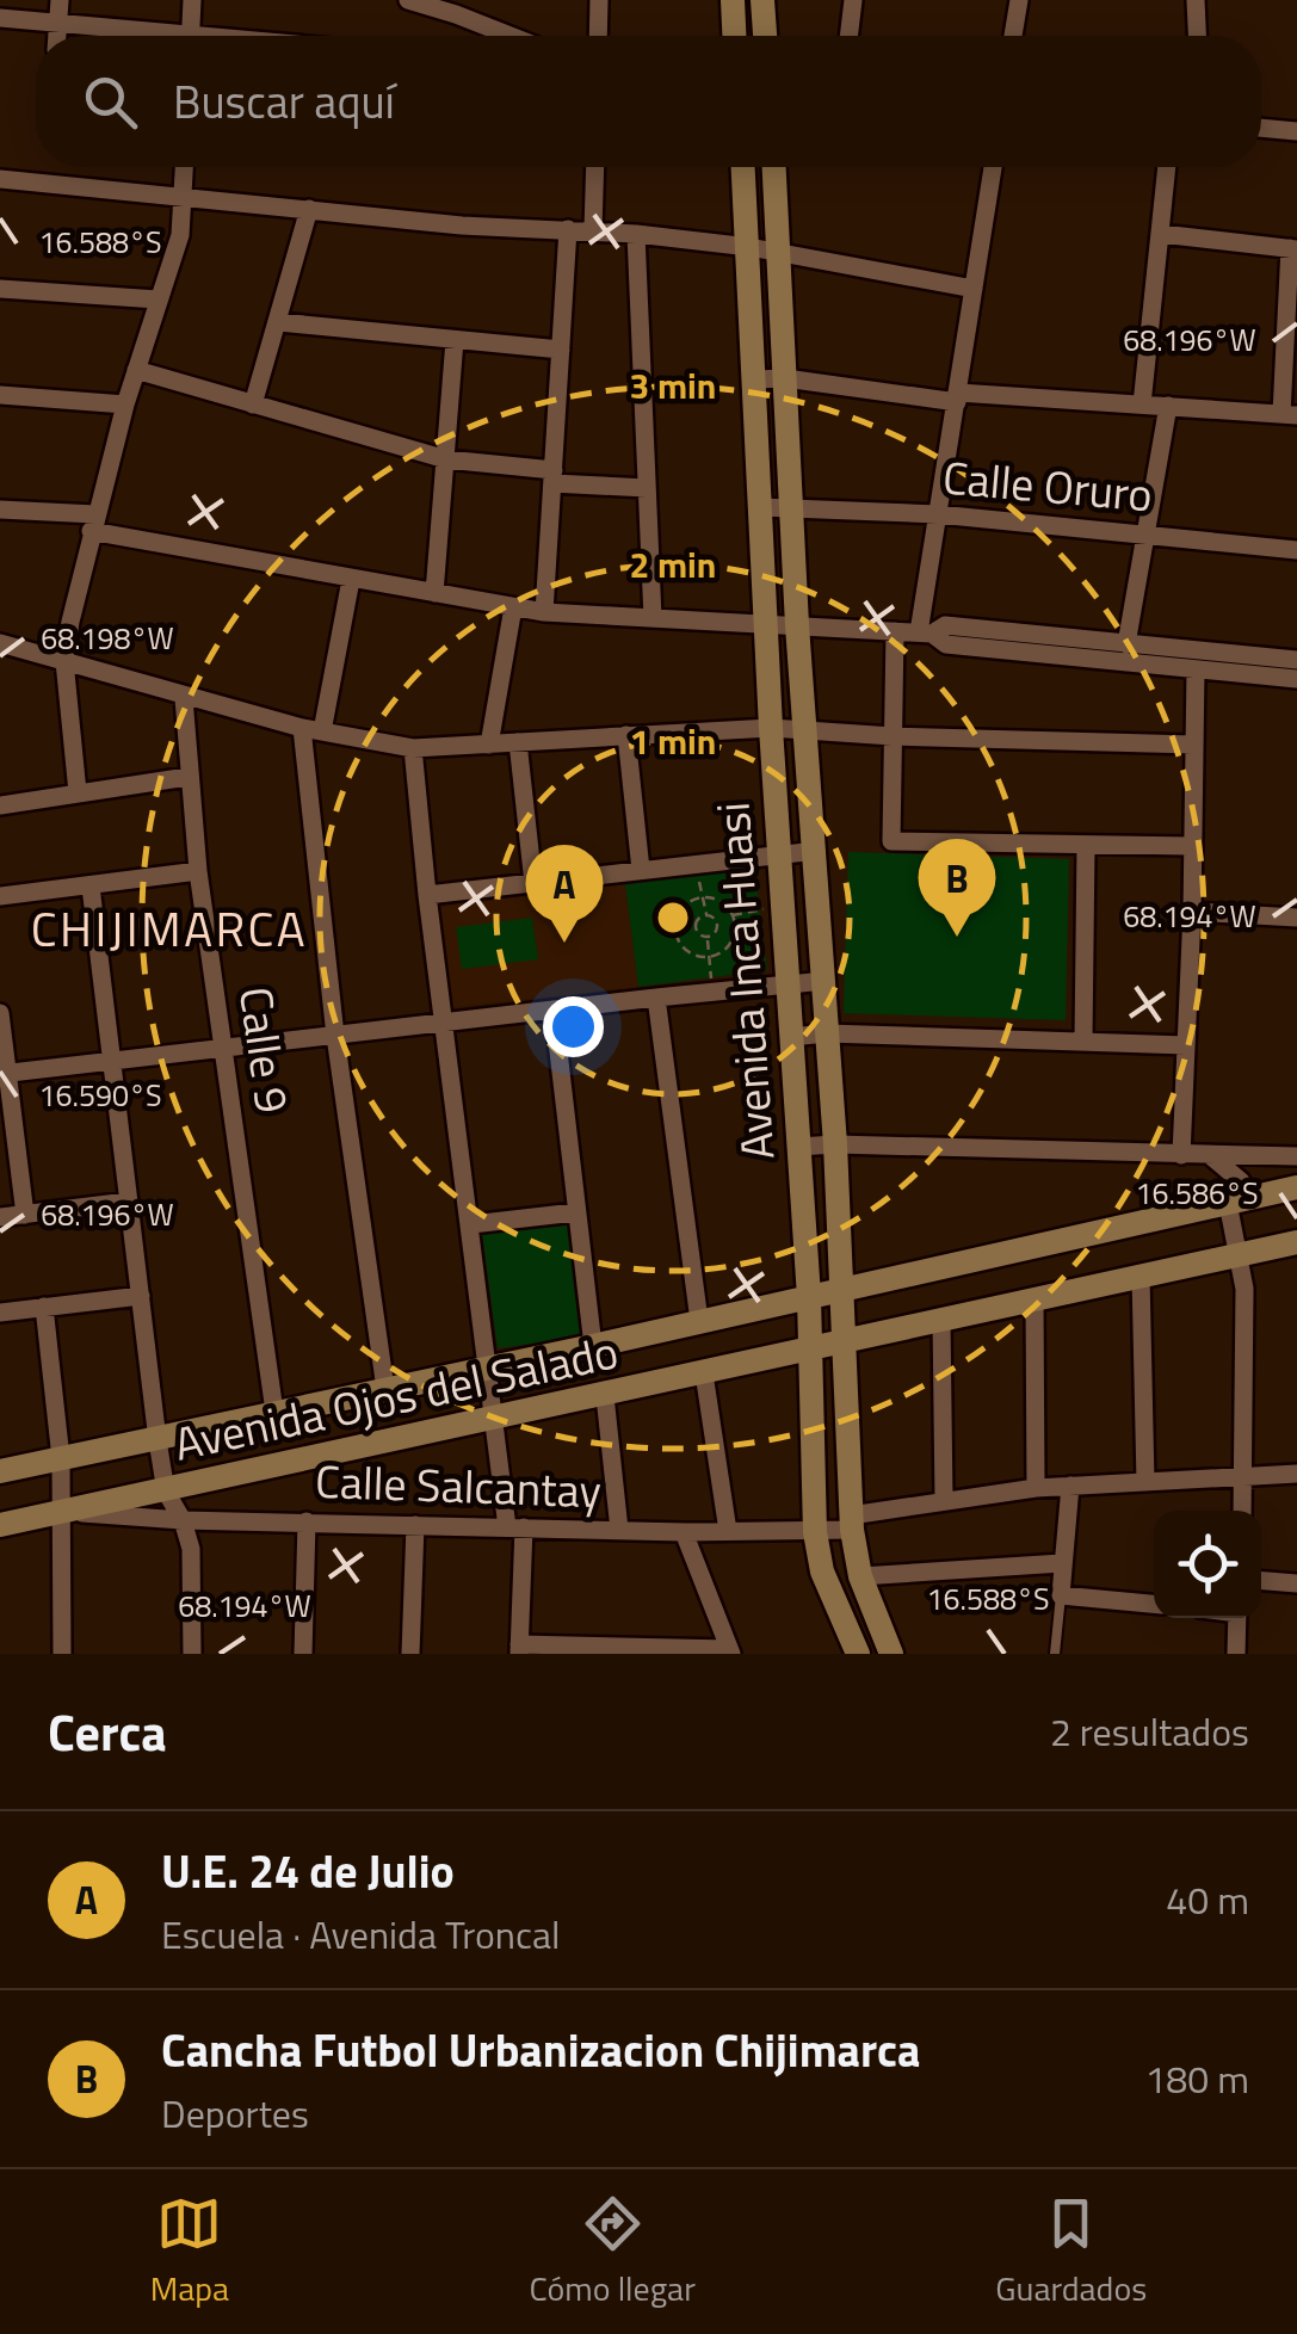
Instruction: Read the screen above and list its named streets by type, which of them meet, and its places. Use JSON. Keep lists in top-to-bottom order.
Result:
{
  "streets": {
    "street": [
      "Calle Oruro",
      "Avenida Inca Huasi",
      "Calle 9",
      "Avenida Ojos del Salado",
      "Calle Salcantay"
    ]
  },
  "crossings": [
    ["Calle Oruro", "Avenida Inca Huasi"],
    ["Avenida Inca Huasi", "Avenida Ojos del Salado"],
    ["Avenida Inca Huasi", "Calle Salcantay"],
    ["Calle 9", "Avenida Ojos del Salado"],
    ["Avenida Ojos del Salado", "Calle Salcantay"]
  ],
  "districts": ["CHIJIMARCA"],
  "page": {
    "search": "Buscar aquí",
    "pins": ["B", "A"],
    "heading": ["Cerca", "2 resultados"],
    "list": [
      {
        "mark": "A",
        "name": "U.E. 24 de Julio",
        "note": "Escuela · Avenida Troncal",
        "value": "40 m"
      },
      {
        "mark": "B",
        "name": "Cancha Futbol Urbanizacion Chijimarca",
        "note": "Deportes",
        "value": "180 m"
      }
    ],
    "nav": ["Mapa", "Cómo llegar", "Guardados"]
  },
  "coordinates": [
    "16.588°S",
    "68.196°W",
    "68.198°W",
    "68.194°W",
    "16.590°S",
    "16.586°S"
  ],
  "rings": ["3 min", "2 min", "1 min"]
}
